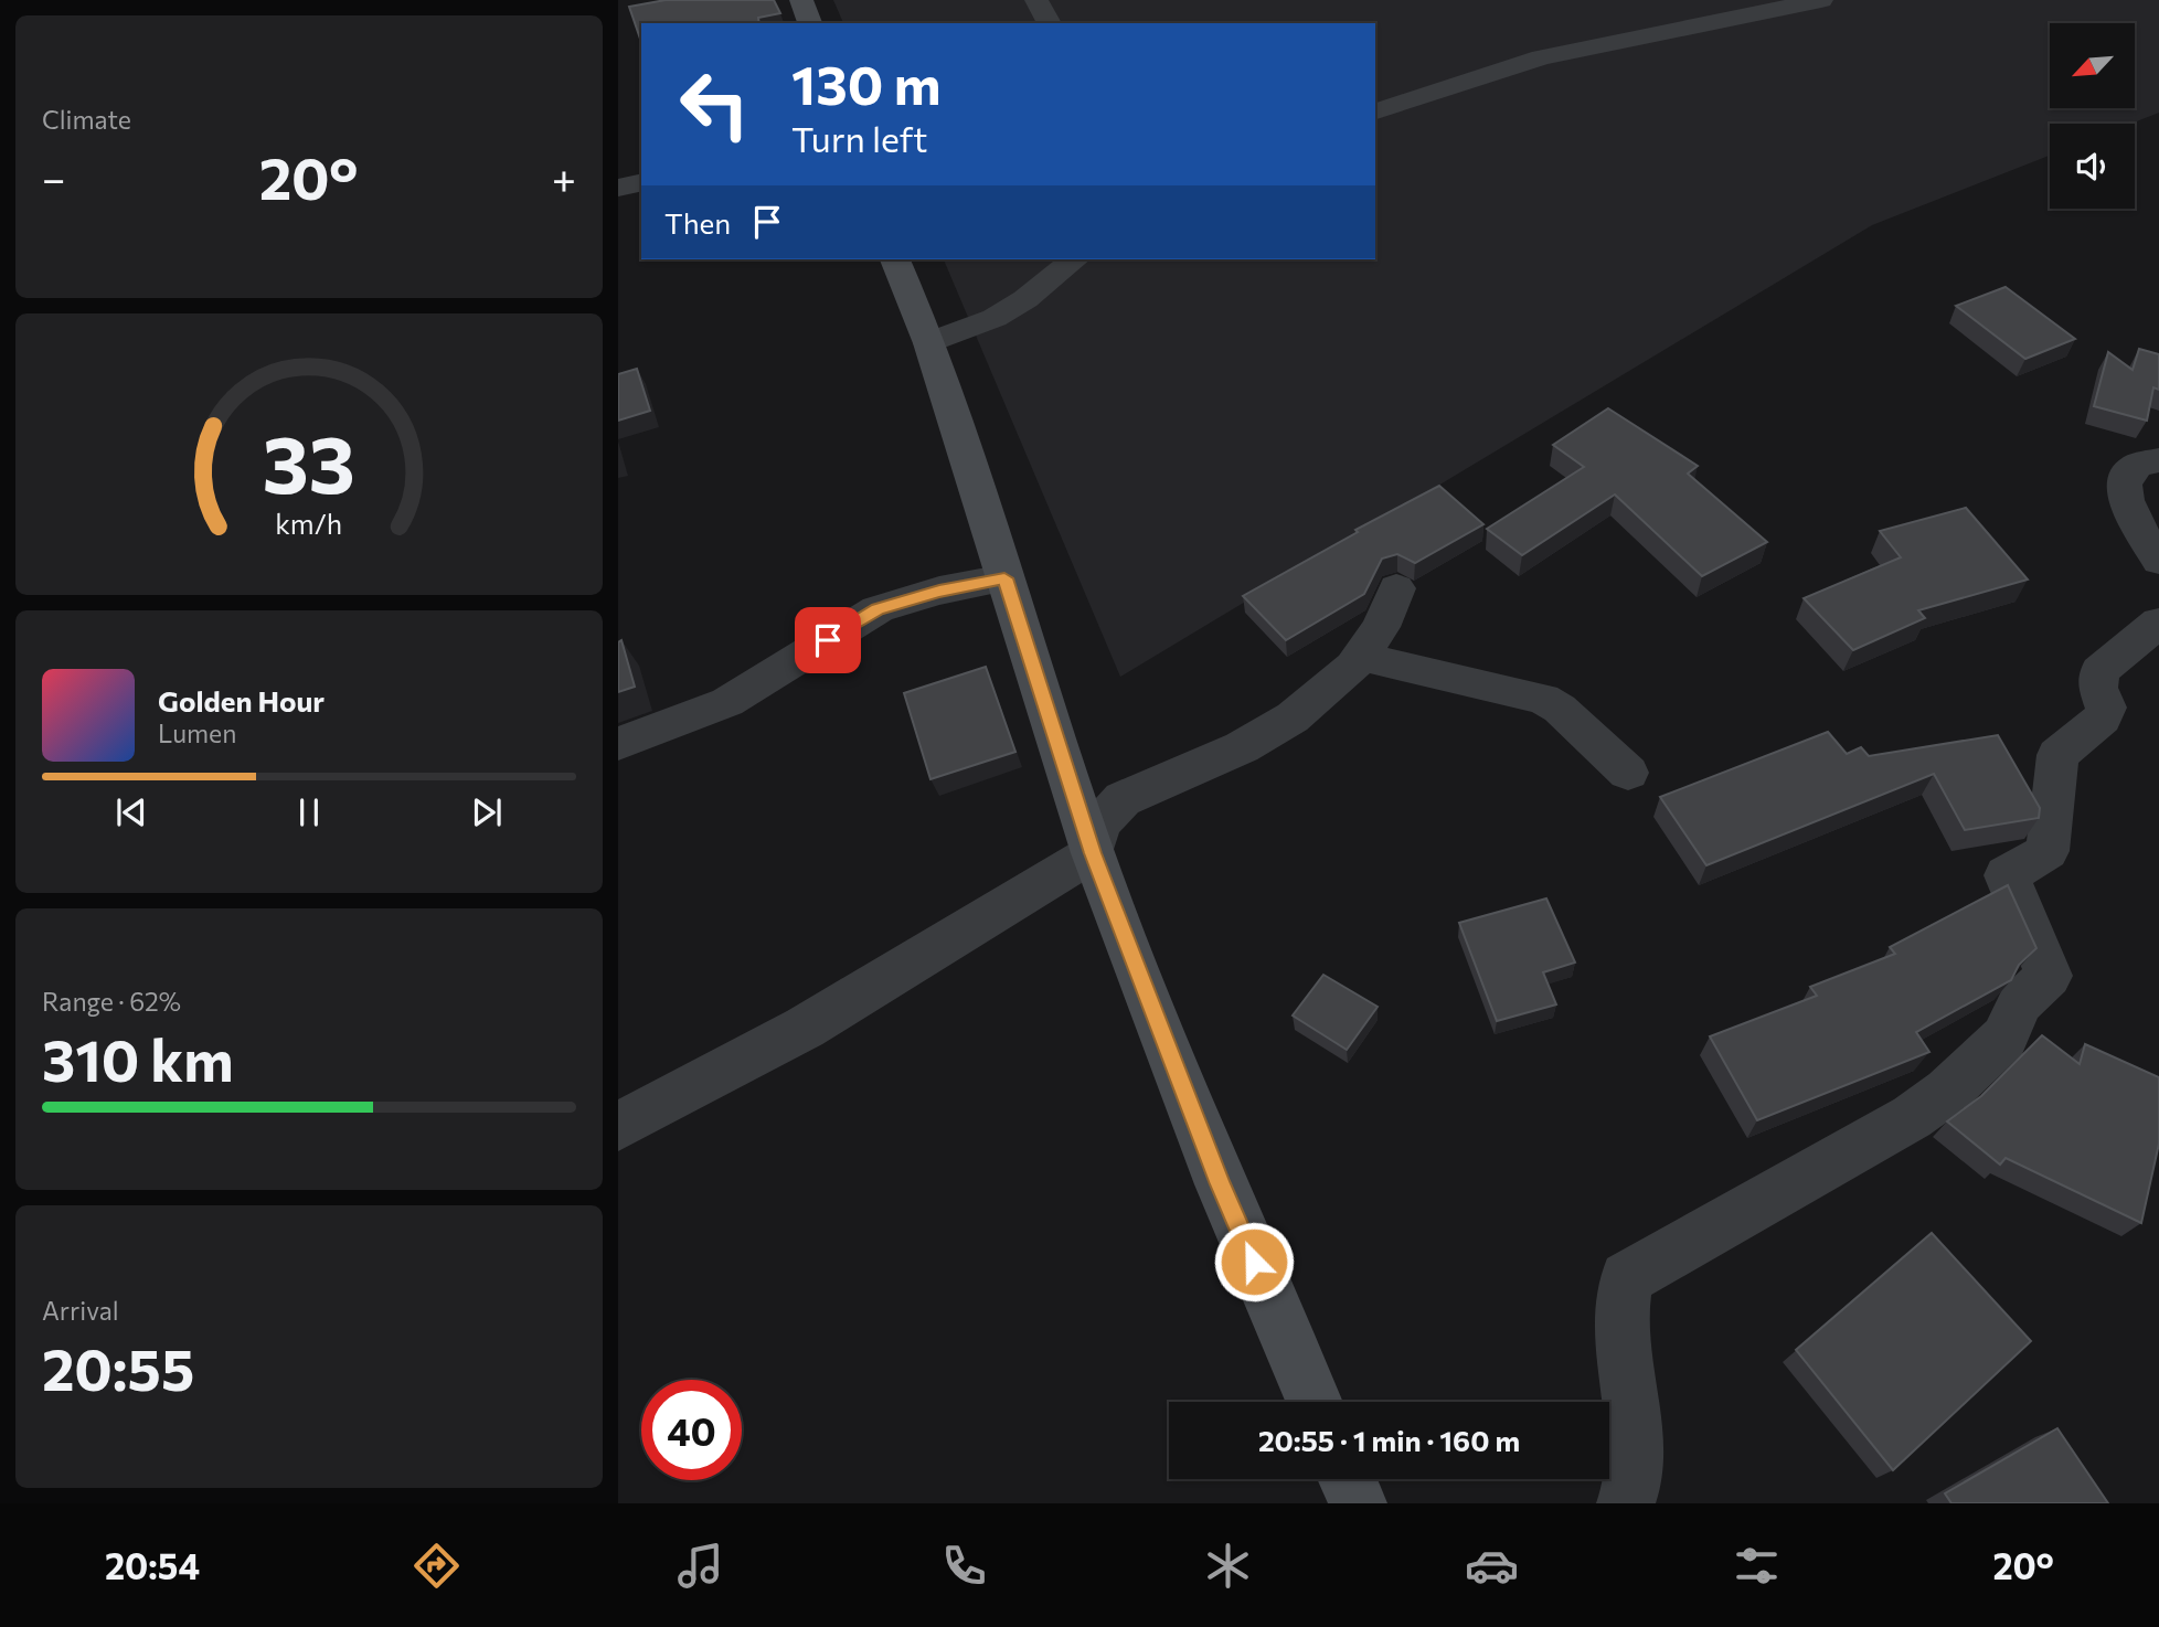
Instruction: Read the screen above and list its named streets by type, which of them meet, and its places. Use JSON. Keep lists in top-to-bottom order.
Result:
{
  "north": "bottom left",
  "page": {
    "tile": [
      "Climate",
      ["Range · 62%", "310 km"],
      ["Arrival", "20:55"]
    ],
    "turn": ["130 m", "Turn left"],
    "heat": ["−", "20°", "+"],
    "then": "Then",
    "song": ["Golden Hour", "Lumen"],
    "limit": "40",
    "trip": "20:55 · 1 min · 160 m",
    "tabs": ["20:54", "20°"],
    "gauge": ["33", "km/h"]
  }
}
